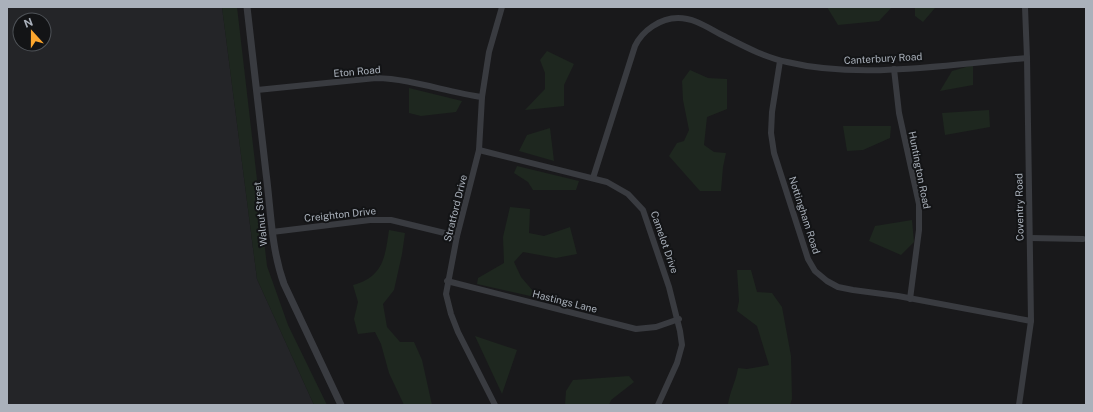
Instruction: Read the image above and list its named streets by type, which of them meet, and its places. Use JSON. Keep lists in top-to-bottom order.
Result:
{
  "streets": {
    "street": [
      "Canterbury Road",
      "Eton Road",
      "Huntington Road",
      "Coventry Road",
      "Stratford Drive",
      "Walnut Street",
      "Creighton Drive",
      "Nottingham Road",
      "Camelot Drive",
      "Hastings Lane"
    ]
  },
  "crossings": [
    ["Canterbury Road", "Huntington Road"],
    ["Canterbury Road", "Coventry Road"],
    ["Canterbury Road", "Nottingham Road"],
    ["Canterbury Road", "Camelot Drive"],
    ["Eton Road", "Stratford Drive"],
    ["Eton Road", "Walnut Street"],
    ["Huntington Road", "Nottingham Road"],
    ["Coventry Road", "Nottingham Road"],
    ["Stratford Drive", "Creighton Drive"],
    ["Stratford Drive", "Camelot Drive"],
    ["Stratford Drive", "Hastings Lane"],
    ["Walnut Street", "Creighton Drive"],
    ["Camelot Drive", "Hastings Lane"]
  ],
  "north": "top"
}
